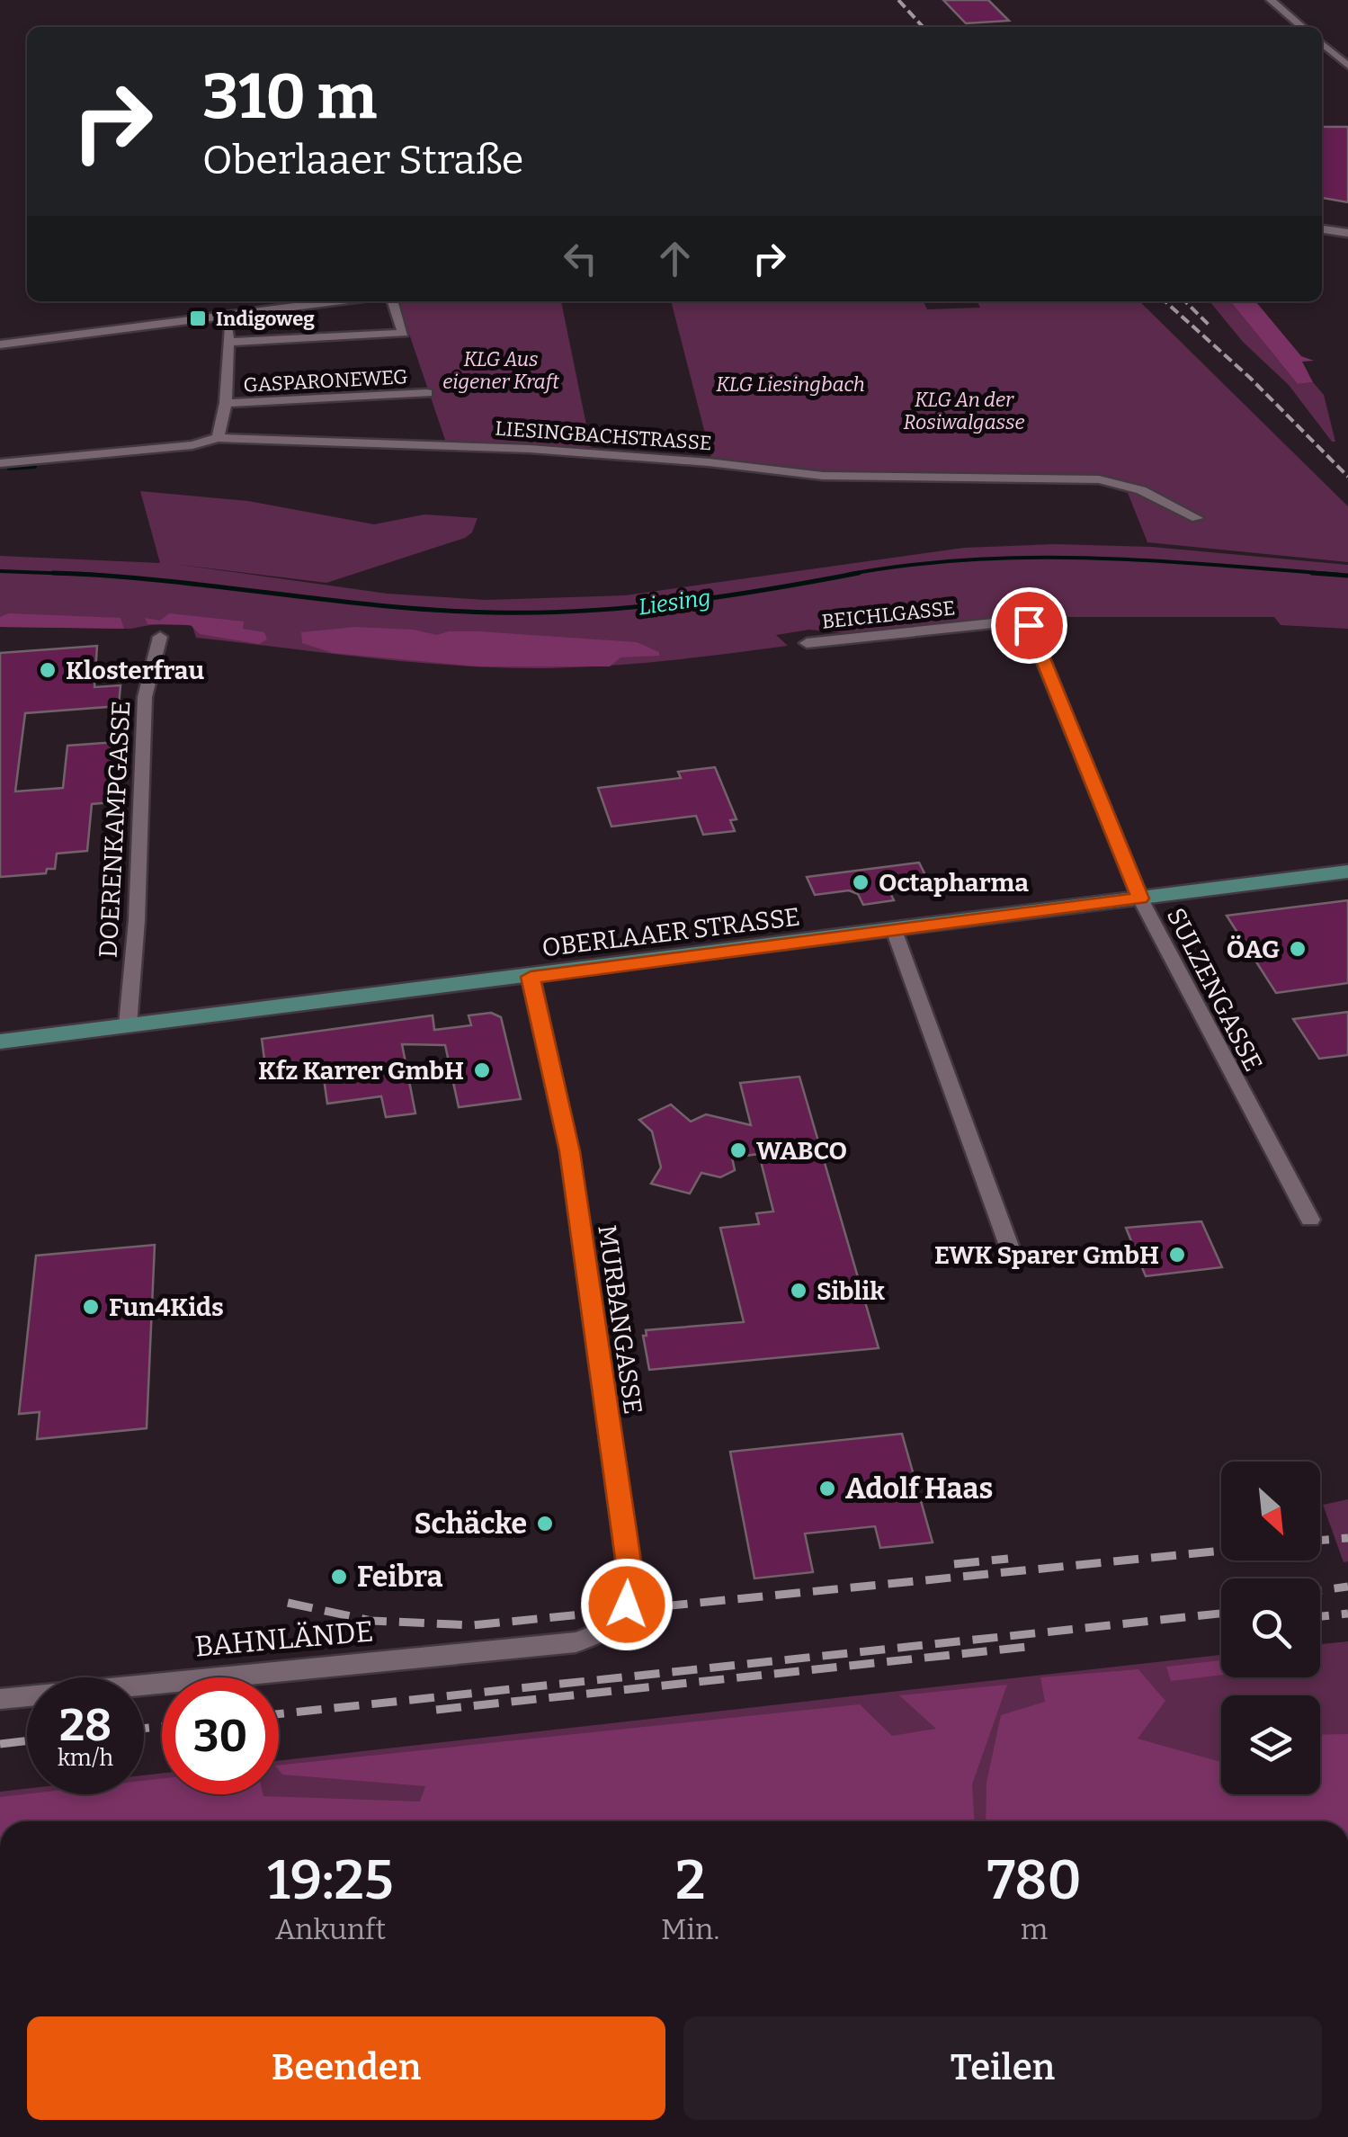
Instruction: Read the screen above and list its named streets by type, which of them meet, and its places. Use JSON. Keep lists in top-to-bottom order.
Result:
{
  "streets": {
    "main road": ["OBERLAAER STRASSE"],
    "street": [
      "GASPARONEWEG",
      "LIESINGBACHSTRASSE",
      "BEICHLGASSE",
      "DOERENKAMPGASSE",
      "SULZENGASSE",
      "MURBANGASSE",
      "BAHNLÄNDE"
    ]
  },
  "crossings": [
    ["BEICHLGASSE", "SULZENGASSE"],
    ["DOERENKAMPGASSE", "OBERLAAER STRASSE"],
    ["OBERLAAER STRASSE", "SULZENGASSE"],
    ["OBERLAAER STRASSE", "MURBANGASSE"],
    ["MURBANGASSE", "BAHNLÄNDE"]
  ],
  "water": ["Liesing"],
  "parks": ["KLG Aus eigener Kraft", "KLG Liesingbach", "KLG An der Rosiwalgasse"],
  "places": {
    "transit": ["Indigoweg"],
    "other": [
      "Klosterfrau",
      "Octapharma",
      "ÖAG",
      "Kfz Karrer GmbH",
      "WABCO",
      "EWK Sparer GmbH",
      "Siblik",
      "Fun4Kids",
      "Adolf Haas",
      "Schäcke",
      "Feibra"
    ]
  },
  "north": "bottom right",
  "page": {
    "turn": ["310 m", "Oberlaaer Straße"],
    "speed": "28 km/h",
    "limit": "30",
    "eta": [
      "19:25",
      "Ankunft",
      "2",
      "Min.",
      "780",
      "m"
    ],
    "buttons": ["Beenden", "Teilen"]
  }
}
